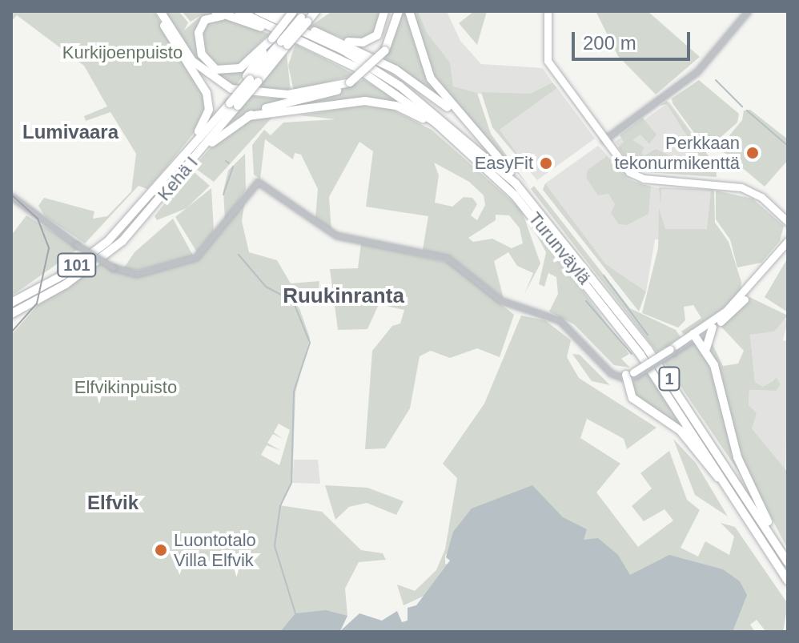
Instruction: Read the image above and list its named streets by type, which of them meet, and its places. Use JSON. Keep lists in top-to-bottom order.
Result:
{
  "streets": {
    "highway": [
      "Kehä I",
      "Turunväylä",
      "101",
      "1"
    ]
  },
  "districts": ["Lumivaara", "Ruukinranta", "Elfvik"],
  "parks": ["Kurkijoenpuisto", "Elfvikinpuisto"],
  "places": ["Perkkaan tekonurmikenttä", "EasyFit", "Luontotalo Villa Elfvik"],
  "scale_bar": "200 m"
}
